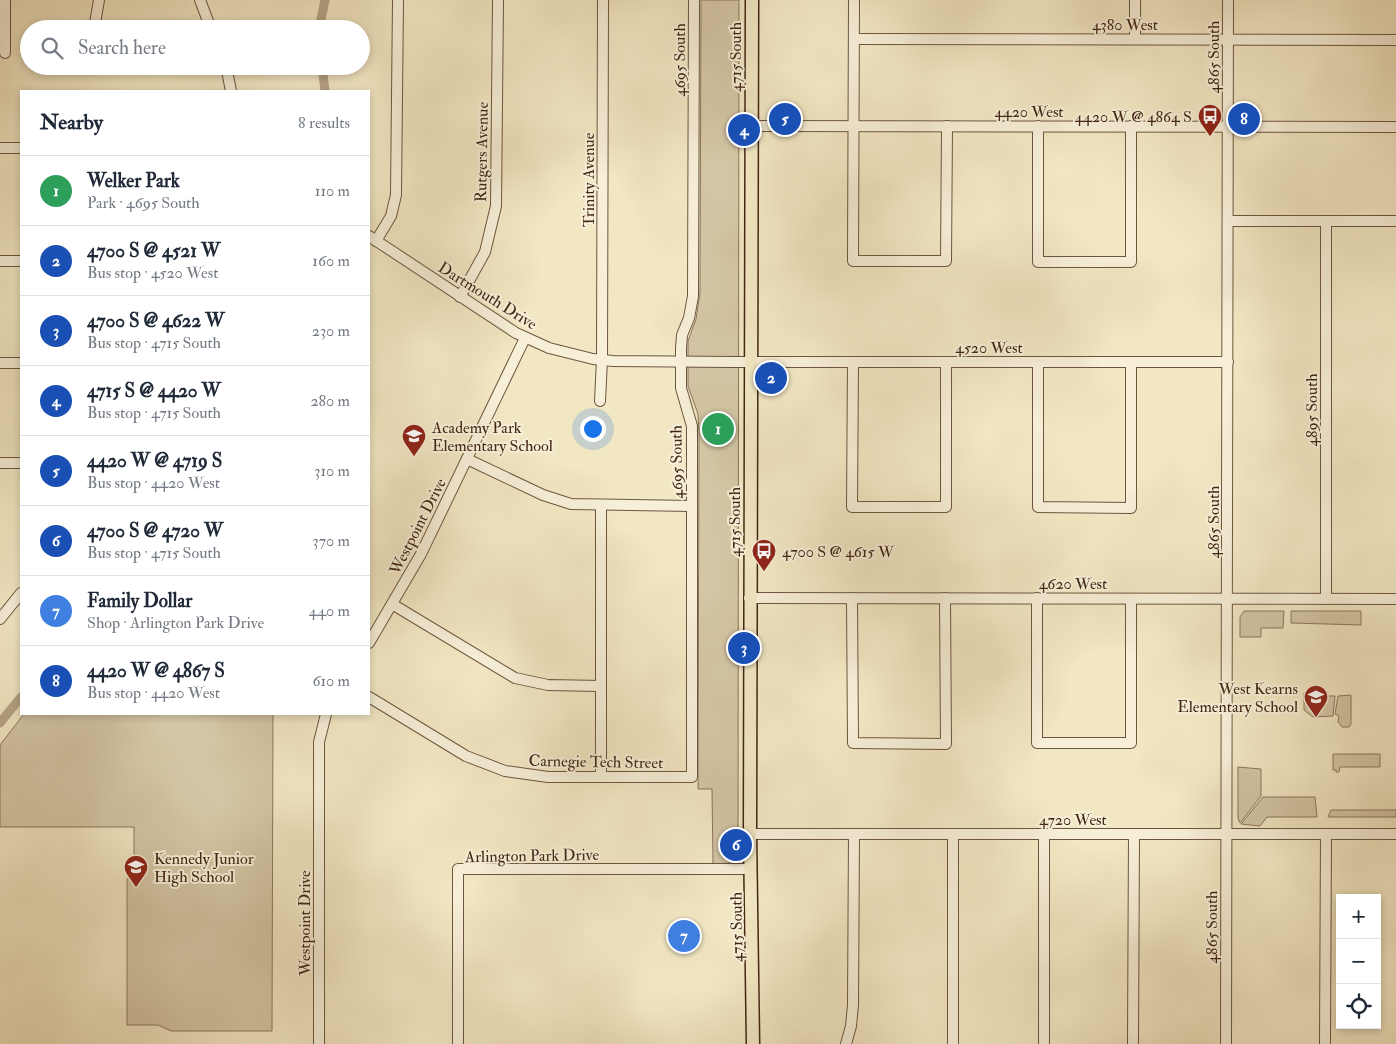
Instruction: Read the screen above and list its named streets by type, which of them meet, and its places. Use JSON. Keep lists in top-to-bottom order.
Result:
{
  "streets": {
    "main road": ["4715 South"],
    "street": [
      "4380 West",
      "4865 South",
      "4695 South",
      "4420 West",
      "Rutgers Avenue",
      "Trinity Avenue",
      "Dartmouth Drive",
      "4520 West",
      "4895 South",
      "Westpoint Drive",
      "4620 West",
      "Carnegie Tech Street",
      "4720 West",
      "Arlington Park Drive"
    ]
  },
  "crossings": [
    ["4380 West", "4865 South"],
    ["4715 South", "4420 West"],
    ["4715 South", "Dartmouth Drive"],
    ["4715 South", "4520 West"],
    ["4715 South", "4620 West"],
    ["4715 South", "4720 West"],
    ["4715 South", "Arlington Park Drive"],
    ["4865 South", "4420 West"],
    ["4865 South", "4520 West"],
    ["4865 South", "4620 West"],
    ["4865 South", "4720 West"],
    ["4695 South", "Dartmouth Drive"],
    ["4695 South", "Carnegie Tech Street"],
    ["Rutgers Avenue", "Dartmouth Drive"],
    ["Trinity Avenue", "Dartmouth Drive"],
    ["Dartmouth Drive", "4520 West"],
    ["Dartmouth Drive", "Westpoint Drive"],
    ["4895 South", "4620 West"]
  ],
  "places": {
    "bus stop": ["4420 W @ 4864 S", "4700 S @ 4615 W"],
    "school or university": ["Academy Park Elementary School", "West Kearns Elementary School", "Kennedy Junior High School"]
  },
  "page": {
    "search": "Search here",
    "heading": ["Nearby", "8 results"],
    "pins": [
      "5",
      "8",
      "4",
      "2",
      "1",
      "3",
      "6",
      "7"
    ],
    "list": [
      {
        "mark": "1",
        "name": "Welker Park",
        "note": "Park · 4695 South",
        "value": "110 m"
      },
      {
        "mark": "2",
        "name": "4700 S @ 4521 W",
        "note": "Bus stop · 4520 West",
        "value": "160 m"
      },
      {
        "mark": "3",
        "name": "4700 S @ 4622 W",
        "note": "Bus stop · 4715 South",
        "value": "230 m"
      },
      {
        "mark": "4",
        "name": "4715 S @ 4420 W",
        "note": "Bus stop · 4715 South",
        "value": "280 m"
      },
      {
        "mark": "5",
        "name": "4420 W @ 4719 S",
        "note": "Bus stop · 4420 West",
        "value": "310 m"
      },
      {
        "mark": "6",
        "name": "4700 S @ 4720 W",
        "note": "Bus stop · 4715 South",
        "value": "370 m"
      },
      {
        "mark": "7",
        "name": "Family Dollar",
        "note": "Shop · Arlington Park Drive",
        "value": "440 m"
      },
      {
        "mark": "8",
        "name": "4420 W @ 4867 S",
        "note": "Bus stop · 4420 West",
        "value": "610 m"
      }
    ],
    "map_buttons": ["+", "−"]
  }
}
